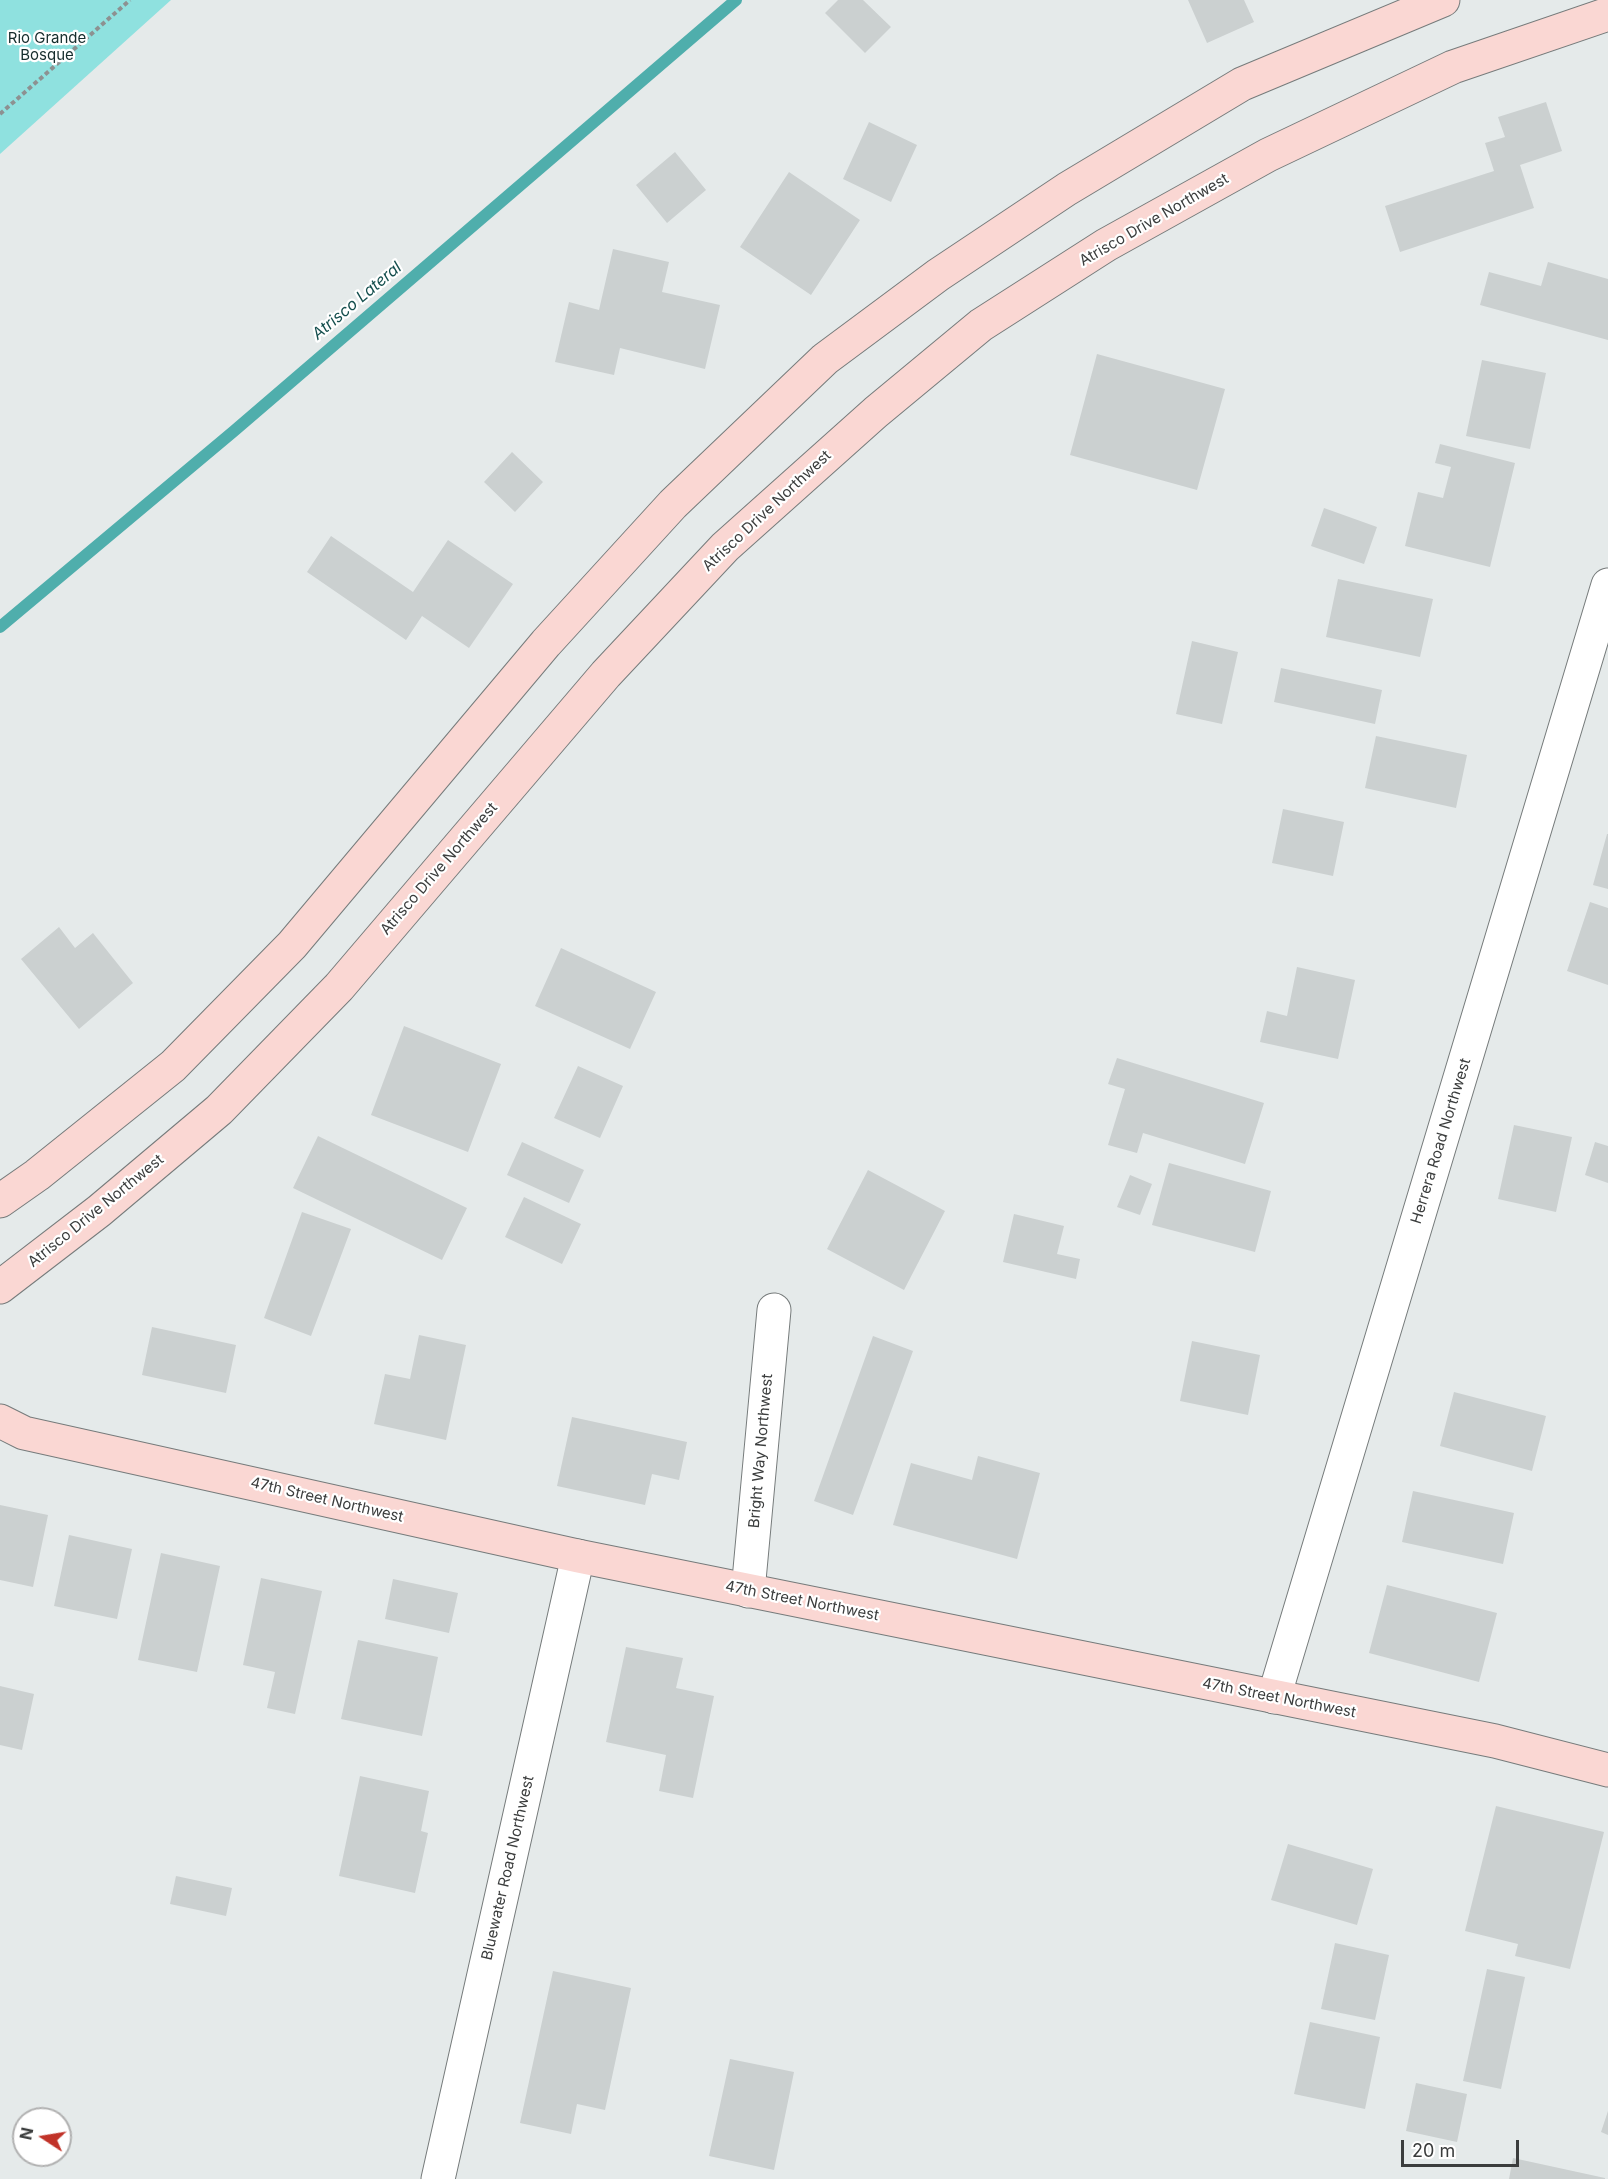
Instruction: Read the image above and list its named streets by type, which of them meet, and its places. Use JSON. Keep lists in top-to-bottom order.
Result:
{
  "streets": {
    "main road": ["Atrisco Drive Northwest", "47th Street Northwest"],
    "street": ["Herrera Road Northwest", "Bright Way Northwest", "Bluewater Road Northwest"]
  },
  "crossings": [
    ["Herrera Road Northwest", "47th Street Northwest"],
    ["Bright Way Northwest", "47th Street Northwest"],
    ["47th Street Northwest", "Bluewater Road Northwest"]
  ],
  "water": ["Atrisco Lateral"],
  "parks": ["Rio Grande Bosque"],
  "scale_bar": "20 m",
  "north": "left"
}
